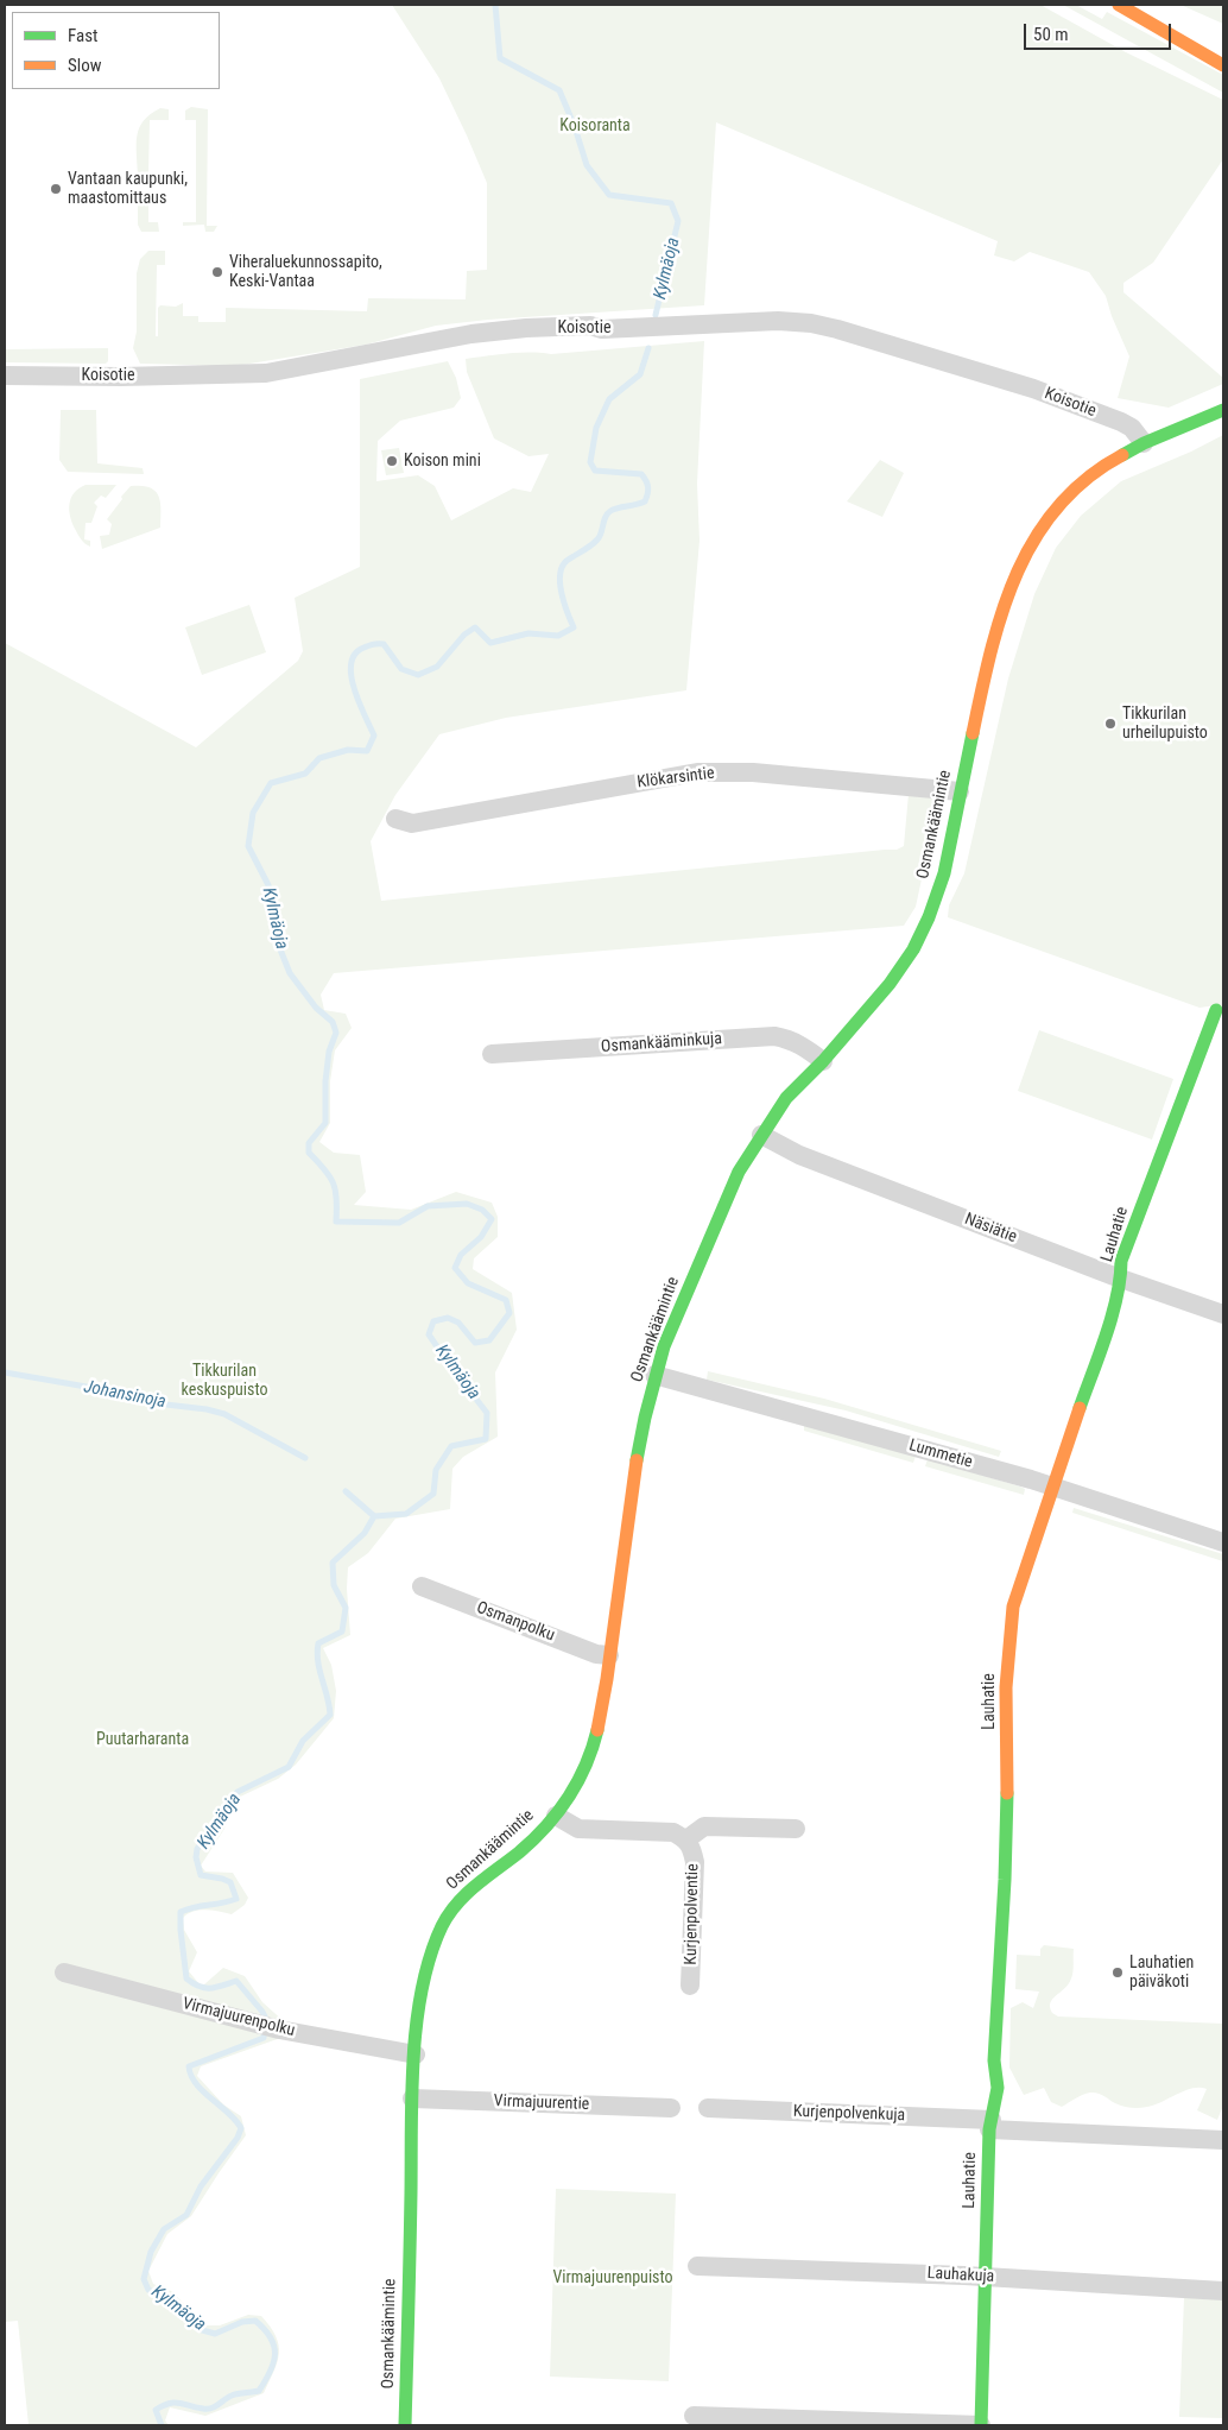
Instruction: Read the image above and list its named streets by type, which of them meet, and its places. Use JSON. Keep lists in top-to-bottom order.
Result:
{
  "streets": {
    "street": [
      "Koisotie",
      "Klökarsintie",
      "Osmankäämintie",
      "Osmankääminkuja",
      "Näsiätie",
      "Lauhatie",
      "Lummetie",
      "Osmanpolku",
      "Kurjenpolventie",
      "Virmajuurenpolku",
      "Virmajuurentie",
      "Kurjenpolvenkuja",
      "Lauhakuja"
    ]
  },
  "crossings": [
    ["Koisotie", "Osmankäämintie"],
    ["Klökarsintie", "Osmankäämintie"],
    ["Osmankäämintie", "Osmankääminkuja"],
    ["Osmankäämintie", "Näsiätie"],
    ["Osmankäämintie", "Lummetie"],
    ["Osmankäämintie", "Osmanpolku"],
    ["Osmankäämintie", "Virmajuurenpolku"],
    ["Osmankäämintie", "Virmajuurentie"],
    ["Näsiätie", "Lauhatie"],
    ["Lauhatie", "Lummetie"],
    ["Lauhatie", "Kurjenpolvenkuja"],
    ["Lauhatie", "Lauhakuja"]
  ],
  "water": ["Kylmäoja", "Johansinoja"],
  "parks": [
    "Koisoranta",
    "Tikkurilan keskuspuisto",
    "Puutarharanta",
    "Virmajuurenpuisto"
  ],
  "places": [
    "Vantaan kaupunki, maastomittaus",
    "Viheraluekunnossapito, Keski-Vantaa",
    "Koison mini",
    "Tikkurilan urheilupuisto",
    "Lauhatien päiväkoti"
  ],
  "legend": ["Fast", "Slow"],
  "scale_bar": "50 m"
}
